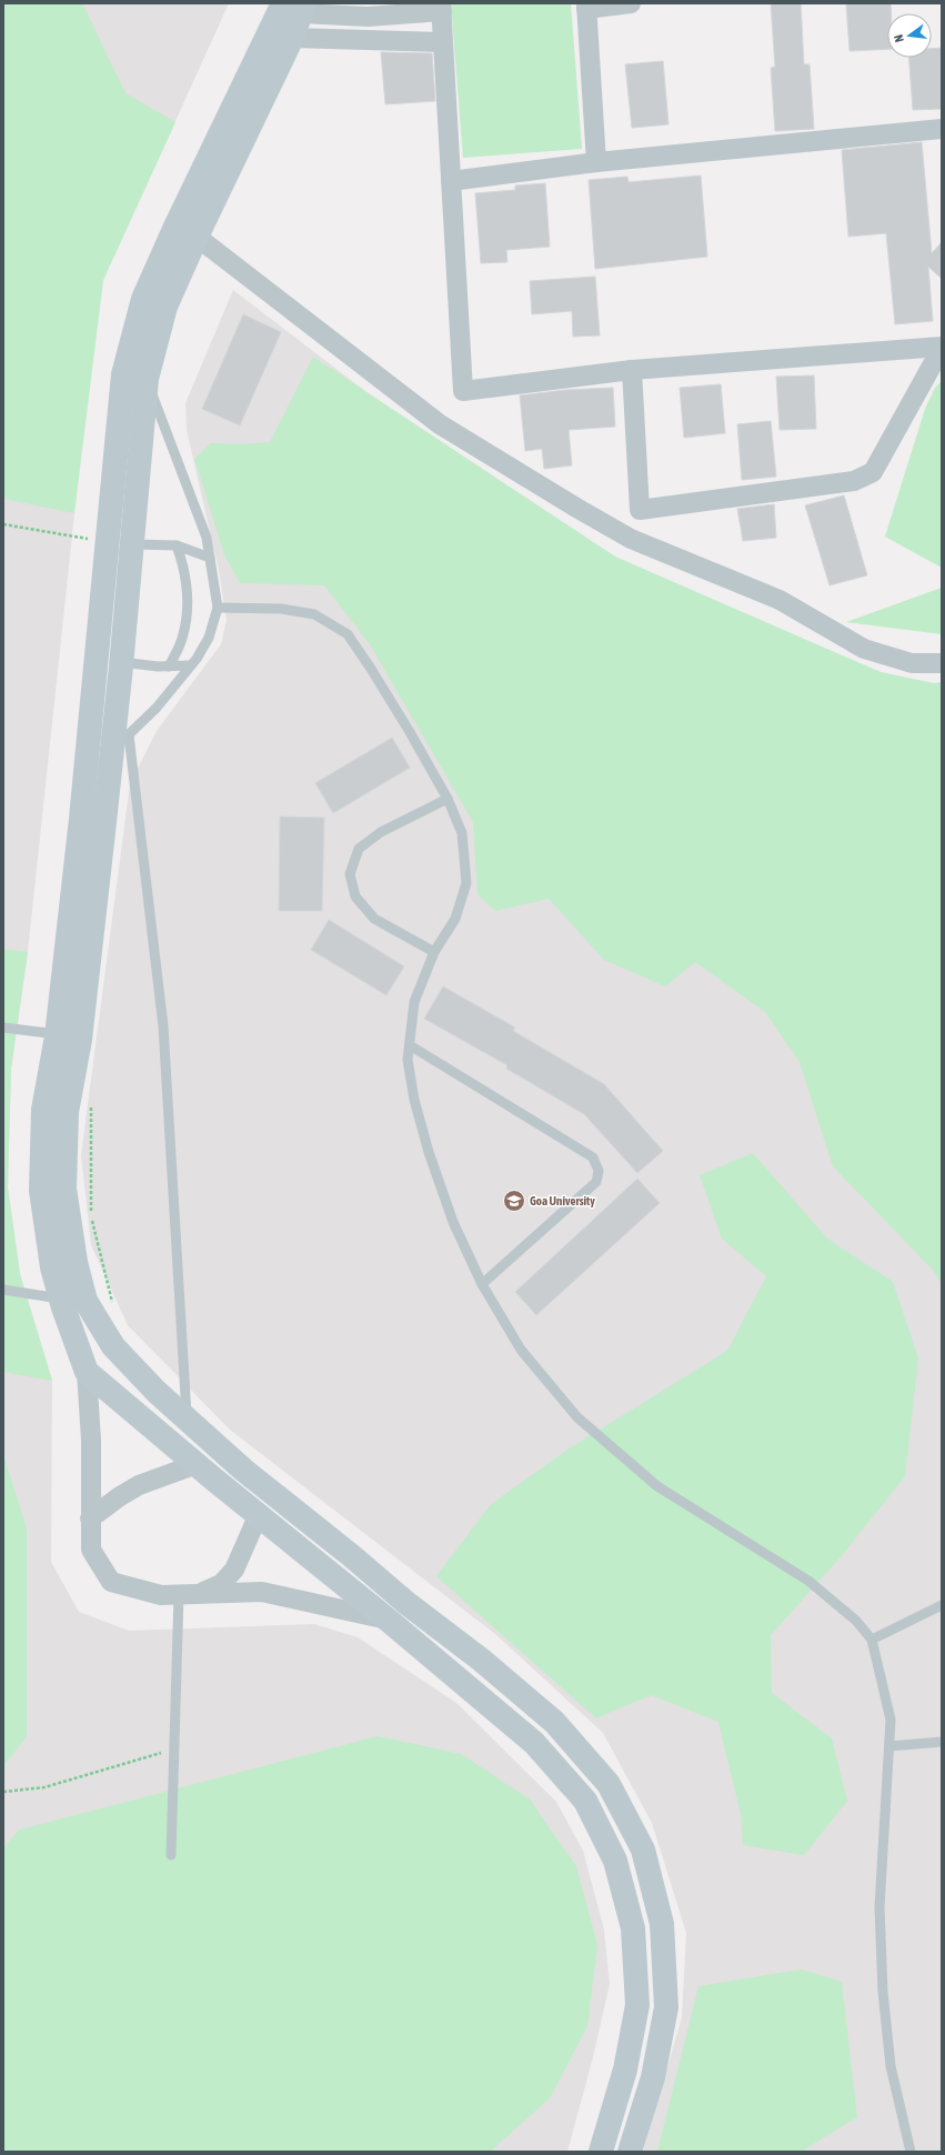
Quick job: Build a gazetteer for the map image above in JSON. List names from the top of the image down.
{
  "places": {
    "school or university": ["Goa University"]
  },
  "north": "left"
}
